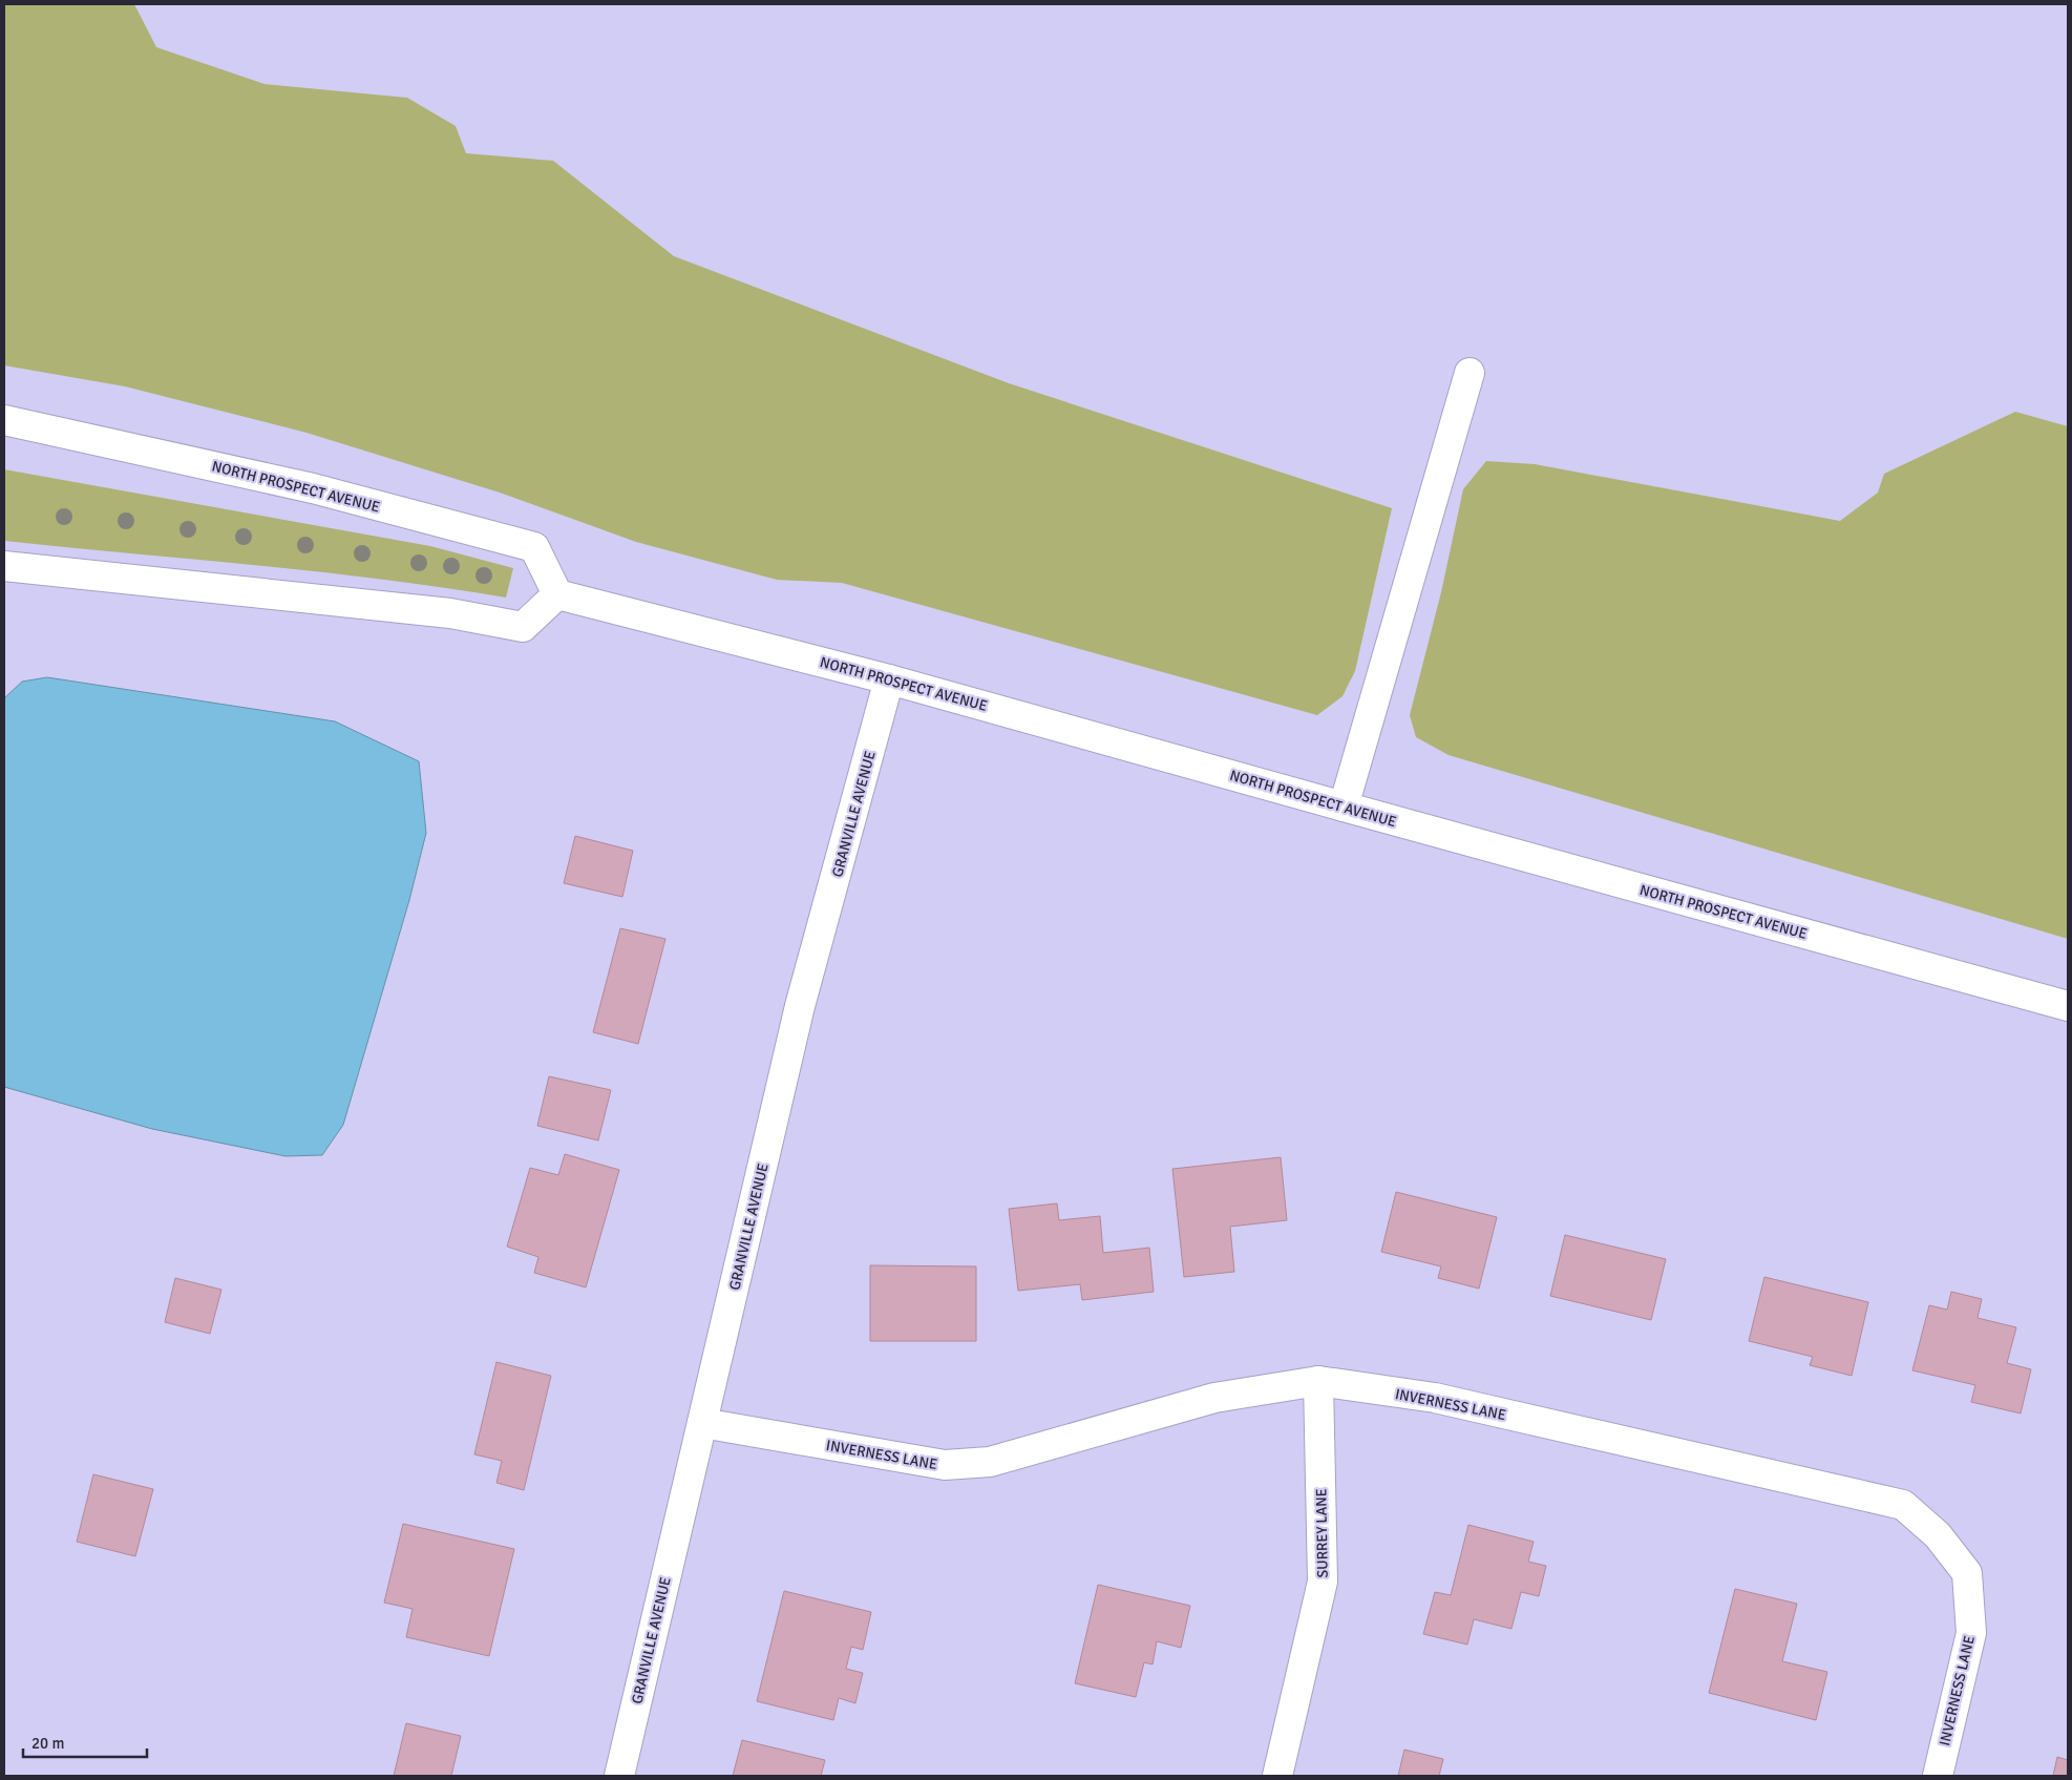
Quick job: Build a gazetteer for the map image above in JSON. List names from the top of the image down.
{
  "streets": {
    "street": [
      "NORTH PROSPECT AVENUE",
      "GRANVILLE AVENUE",
      "INVERNESS LANE",
      "SURREY LANE"
    ]
  },
  "crossings": [
    ["NORTH PROSPECT AVENUE", "GRANVILLE AVENUE"],
    ["GRANVILLE AVENUE", "INVERNESS LANE"],
    ["INVERNESS LANE", "SURREY LANE"]
  ],
  "scale_bar": "20 m"
}
